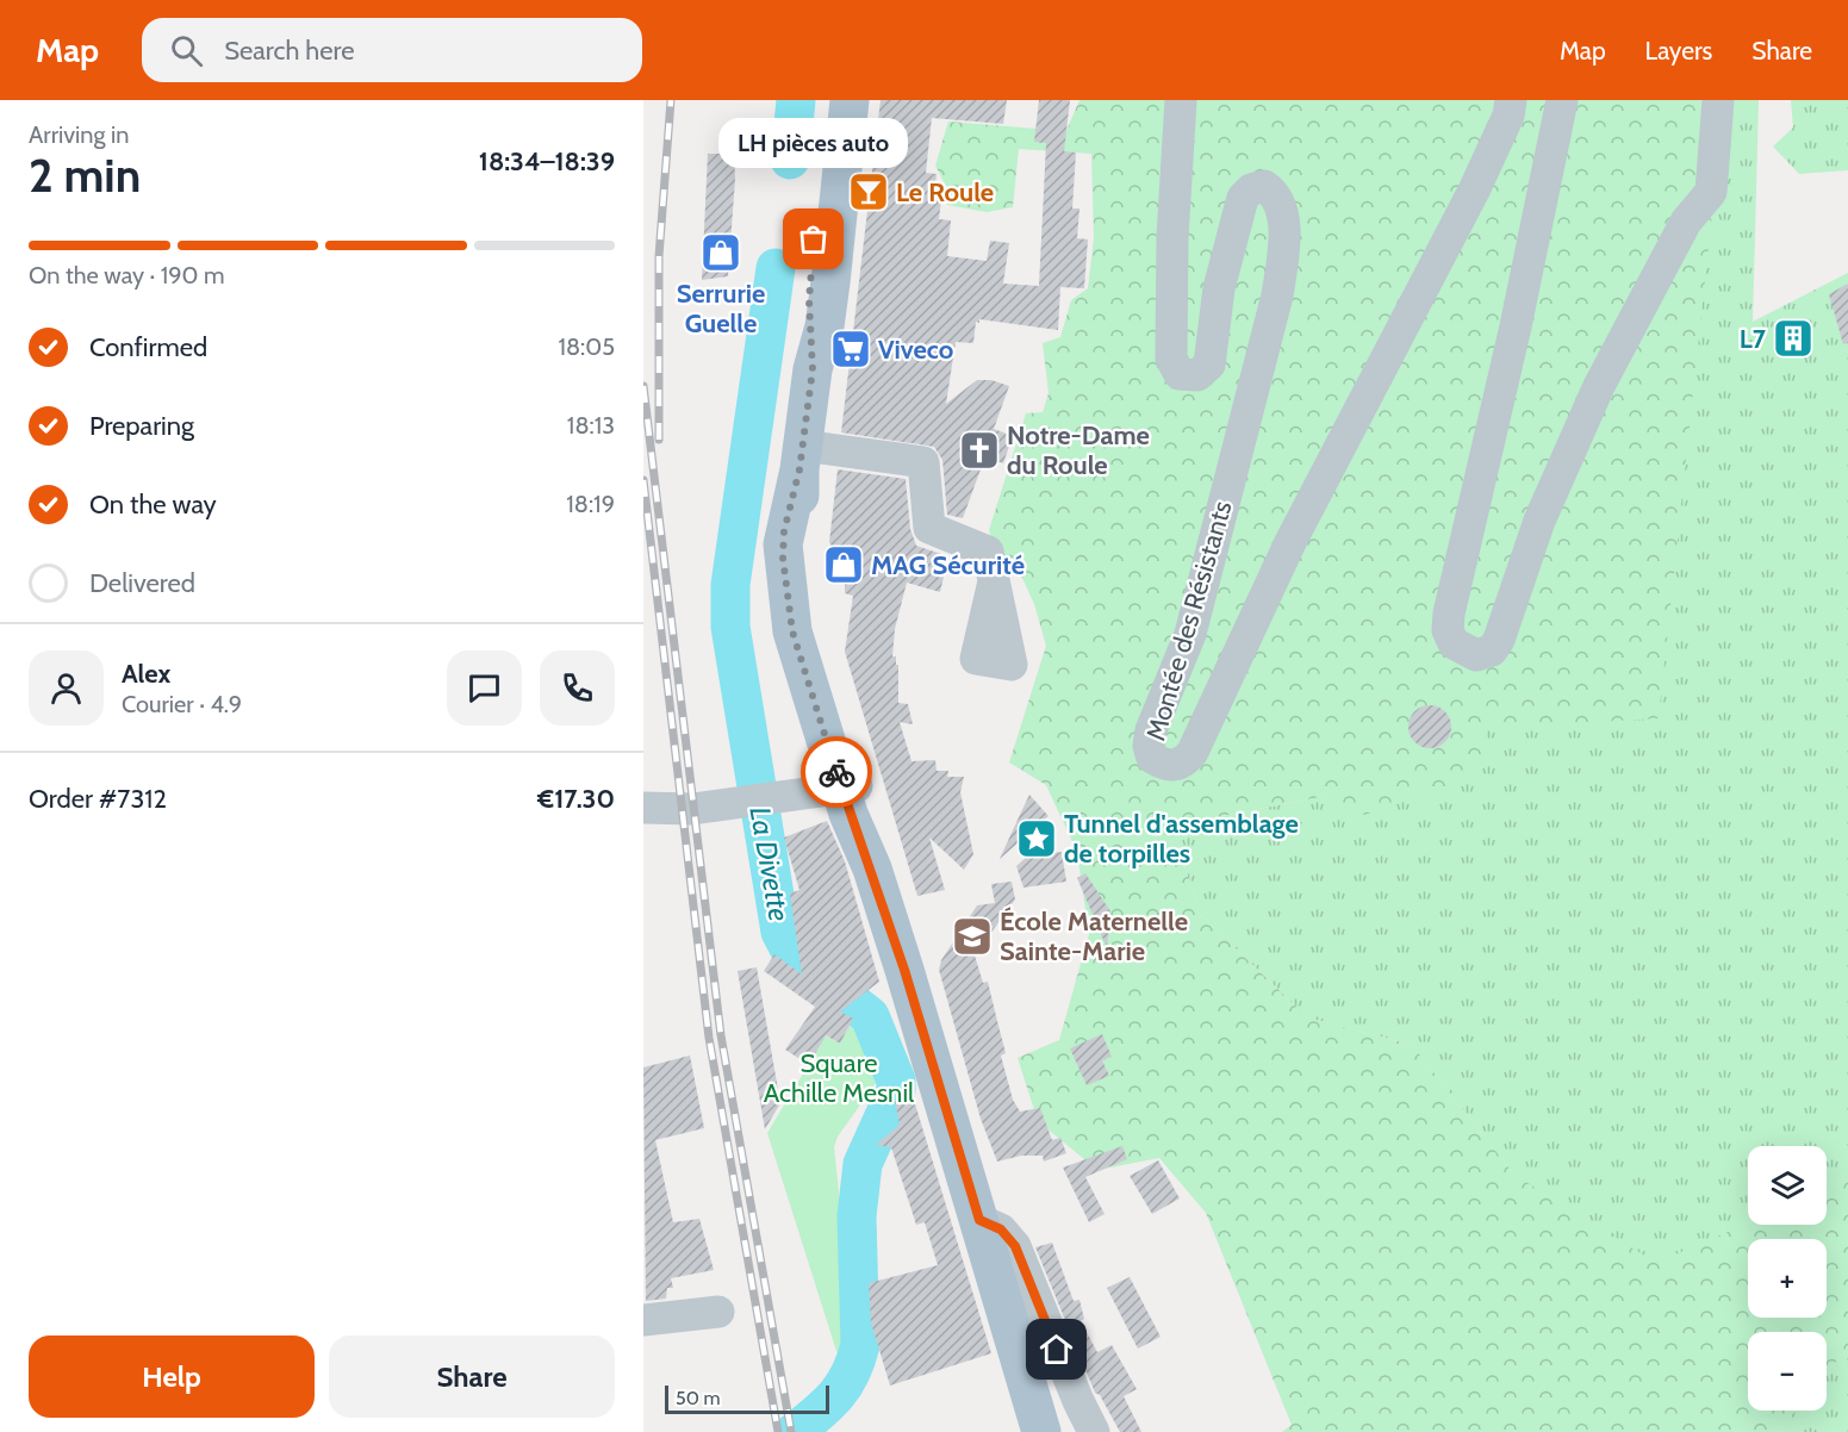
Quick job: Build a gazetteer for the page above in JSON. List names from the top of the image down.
{
  "streets": {
    "street": ["Montée des Résistants"]
  },
  "water": ["La Divette"],
  "parks": ["Square Achille Mesnil"],
  "places": {
    "bar": ["Le Roule"],
    "other": ["LH pièces auto"],
    "shop": ["Serrurie Guelle", "MAG Sécurité"],
    "building": ["L7"],
    "supermarket": ["Viveco"],
    "church": ["Notre-Dame du Roule"],
    "place": ["Tunnel d'assemblage de torpilles"],
    "school or university": ["École Maternelle Sainte-Marie"]
  },
  "scale_bar": "50 m",
  "page": {
    "header": "Map",
    "search": "Search here",
    "nav": ["Map", "Layers", "Share"],
    "heading": ["2 min", "Arriving in", "18:34–18:39"],
    "panel": [
      "Alex",
      "Courier · 4.9",
      "Order #7312",
      "€17.30"
    ],
    "bubble": "LH pièces auto",
    "bar": "On the way · 190 m",
    "list": [
      ["Confirmed", "18:05"],
      ["Preparing", "18:13"],
      ["On the way", "18:19"],
      "Delivered"
    ],
    "map_buttons": ["+", "−"],
    "buttons": ["Help", "Share"],
    "scale": "50 m"
  }
}
